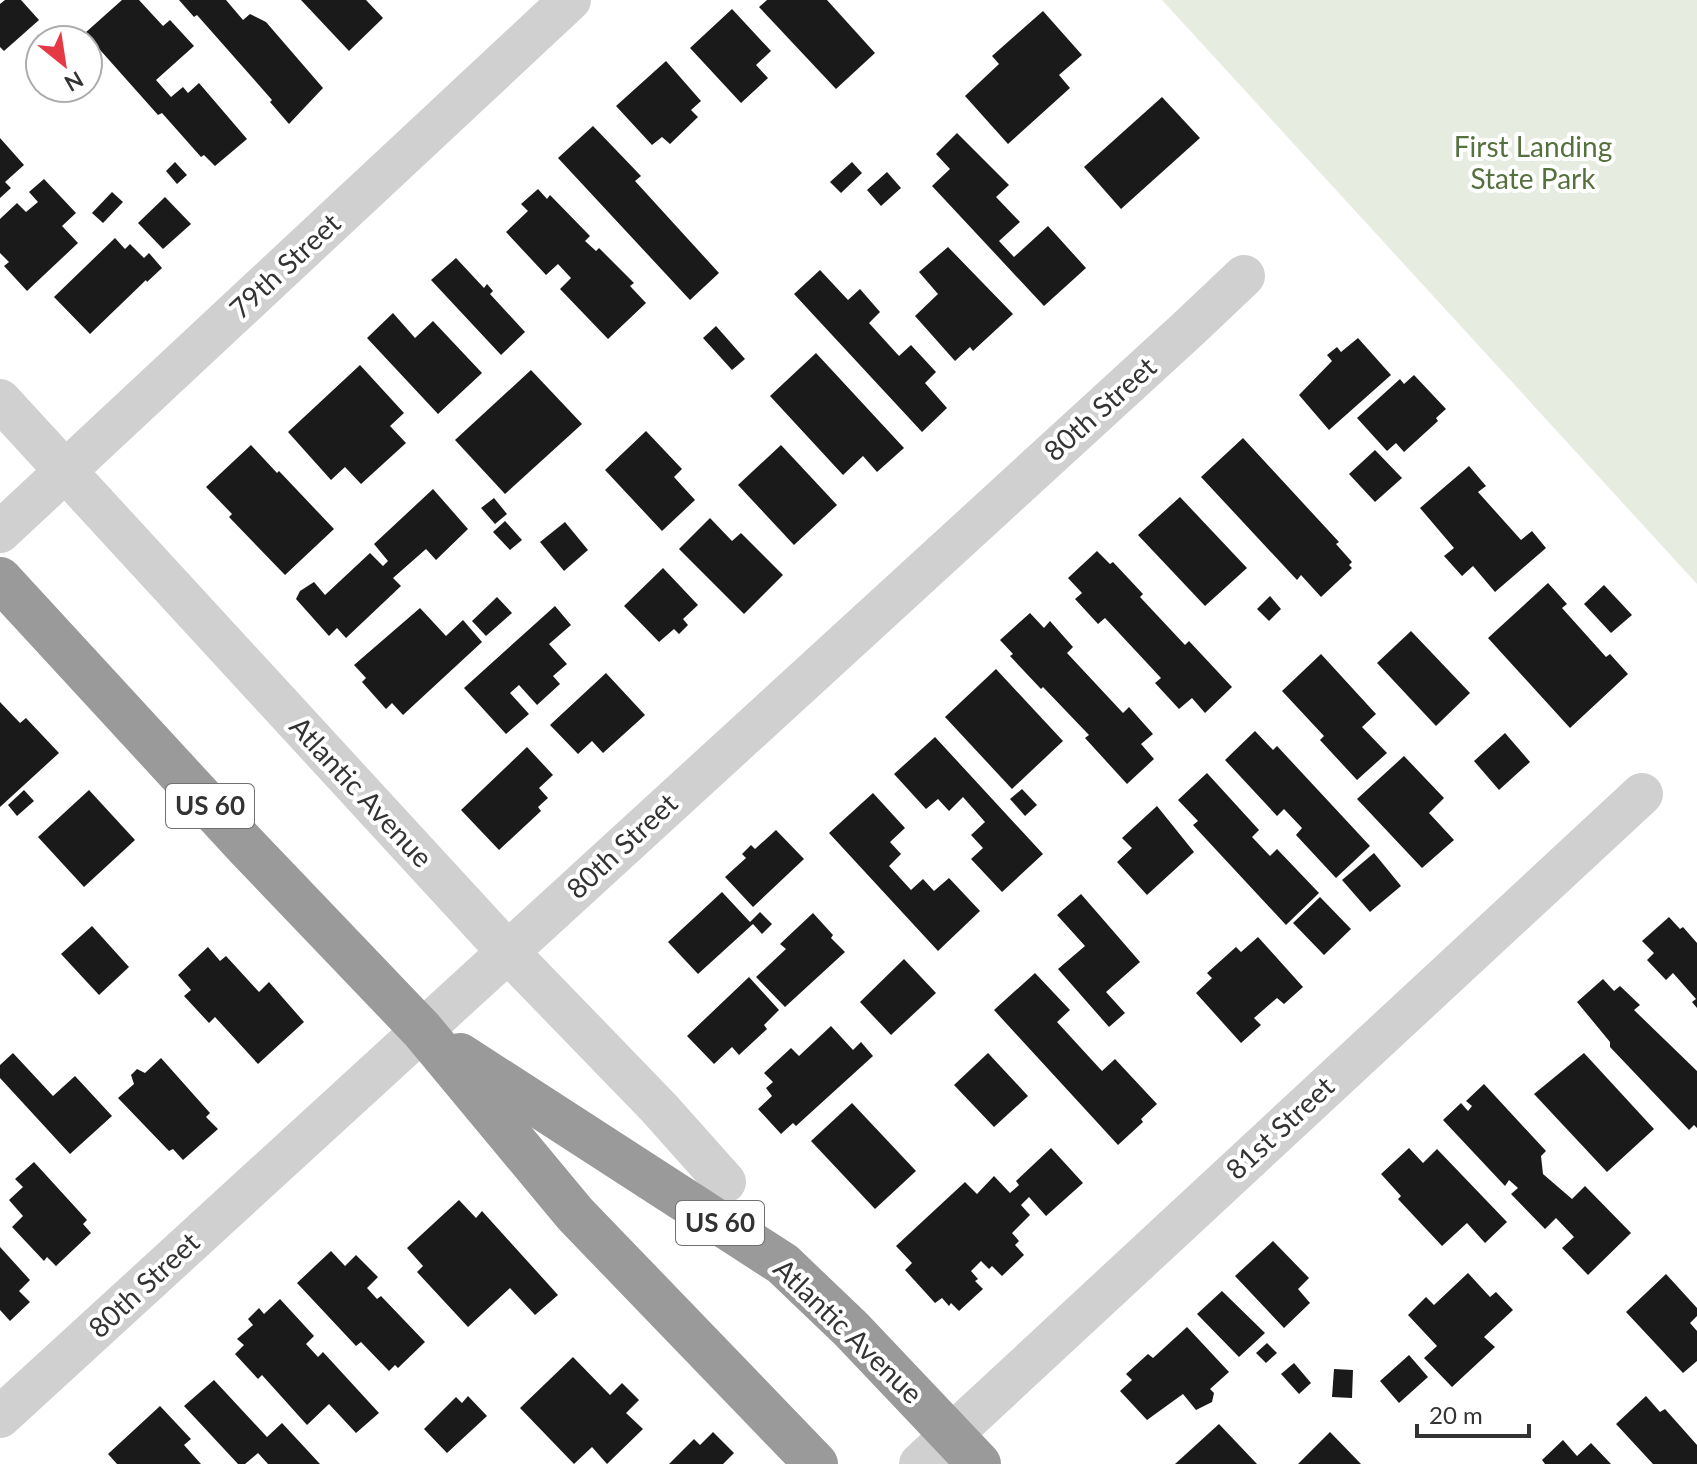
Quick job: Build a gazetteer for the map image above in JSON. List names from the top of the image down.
{
  "streets": {
    "highway": ["Atlantic Avenue", "US 60"],
    "street": ["79th Street", "80th Street", "81st Street"]
  },
  "crossings": [
    ["79th Street", "Atlantic Avenue"],
    ["80th Street", "Atlantic Avenue"],
    ["Atlantic Avenue", "81st Street"]
  ],
  "parks": ["First Landing State Park"],
  "scale_bar": "20 m",
  "north": "bottom right"
}
